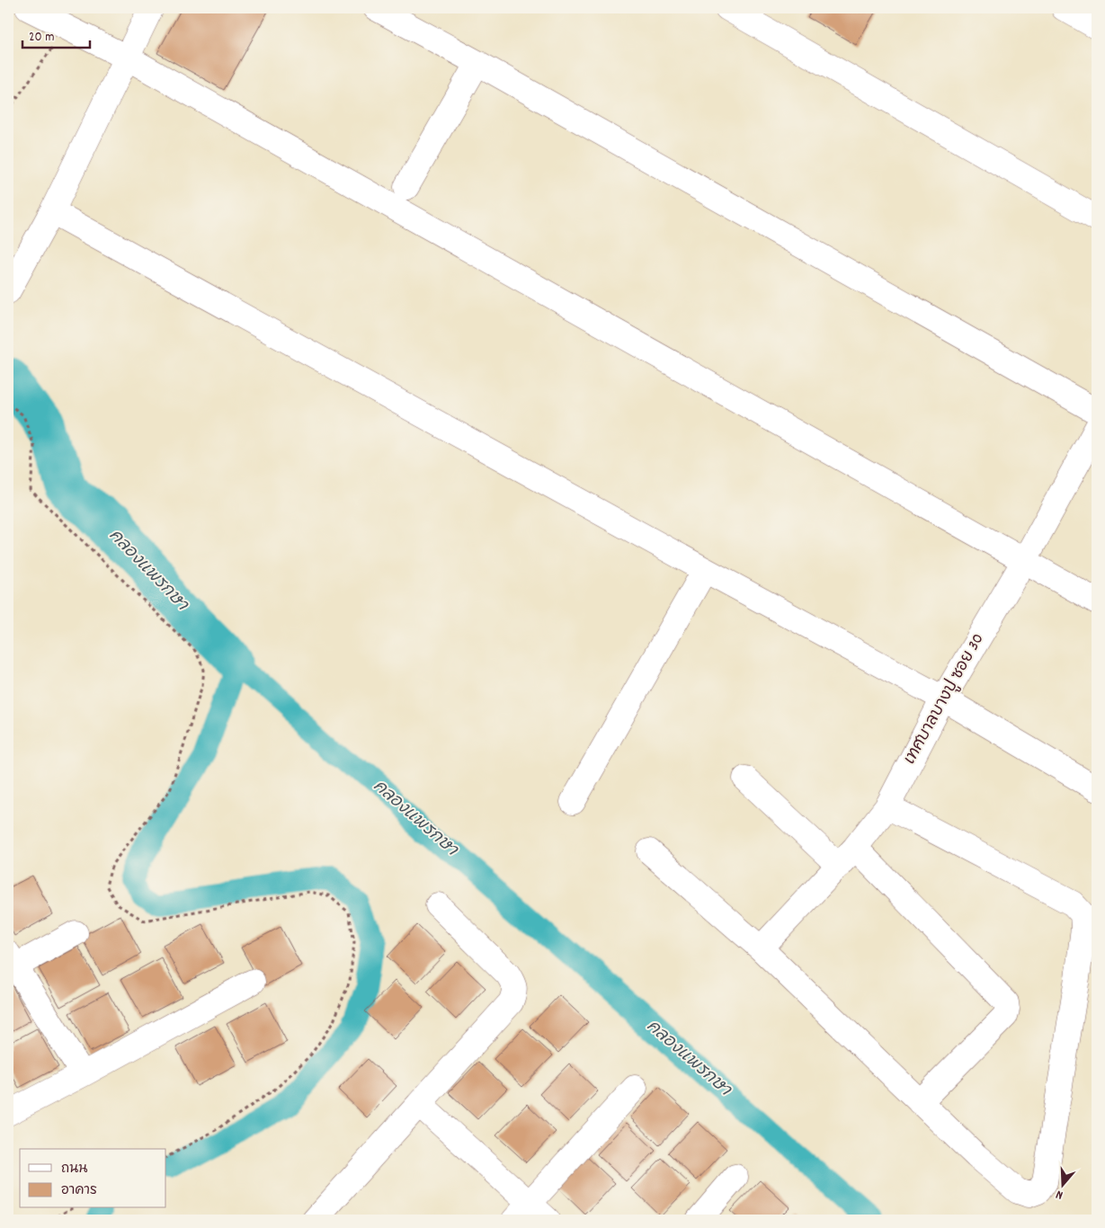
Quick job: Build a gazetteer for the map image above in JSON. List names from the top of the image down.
{
  "streets": {
    "street": ["เทศบาลบางปู ซอย 30"]
  },
  "water": ["คลองแพรกษา"],
  "legend": ["ถนน", "อาคาร"],
  "scale_bar": "20 m",
  "north": "bottom"
}
